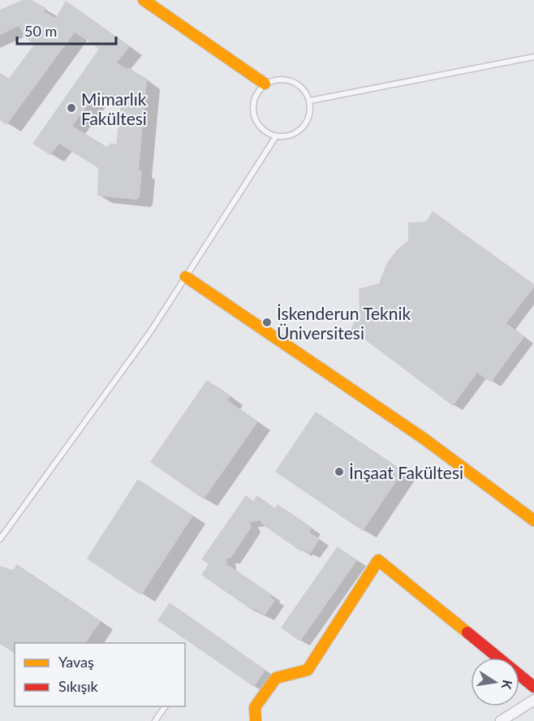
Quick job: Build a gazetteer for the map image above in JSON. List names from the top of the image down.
{
  "places": ["Mimarlık Fakültesi", "İskenderun Teknik Üniversitesi", "İnşaat Fakültesi"],
  "legend": ["Yavaş", "Sıkışık"],
  "scale_bar": "50 m",
  "north": "right"
}
